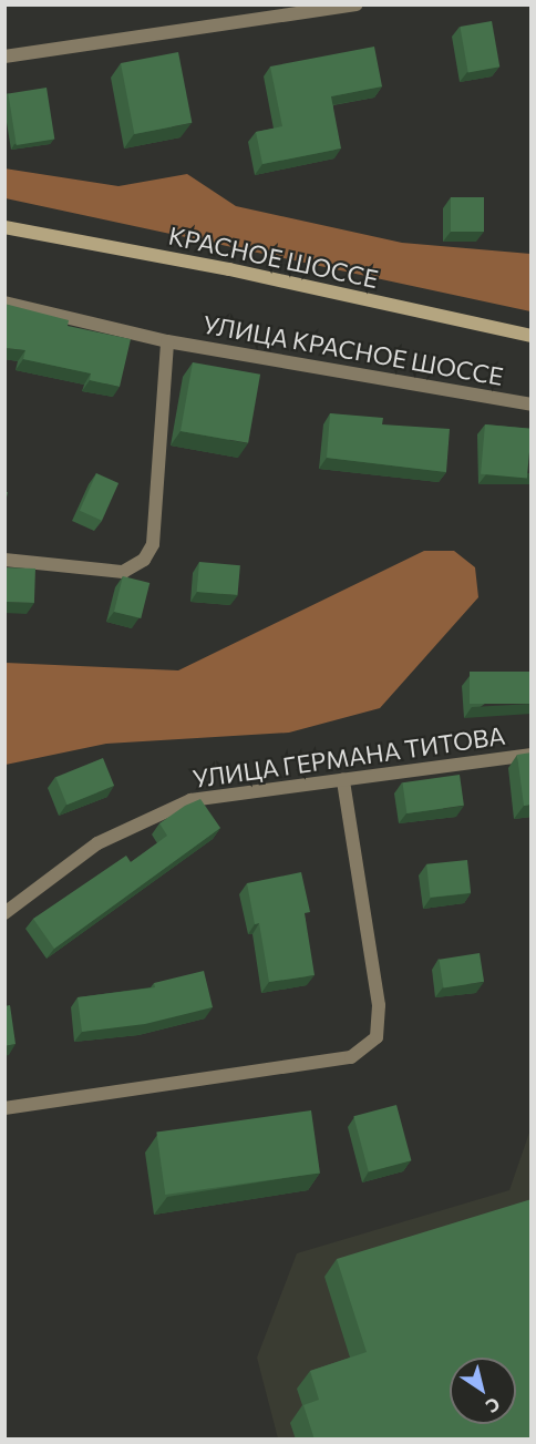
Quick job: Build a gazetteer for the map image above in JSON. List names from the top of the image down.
{
  "streets": {
    "main road": ["КРАСНОЕ ШОССЕ"],
    "street": ["УЛИЦА КРАСНОЕ ШОССЕ", "УЛИЦА ГЕРМАНА ТИТОВА"]
  },
  "north": "bottom right"
}
